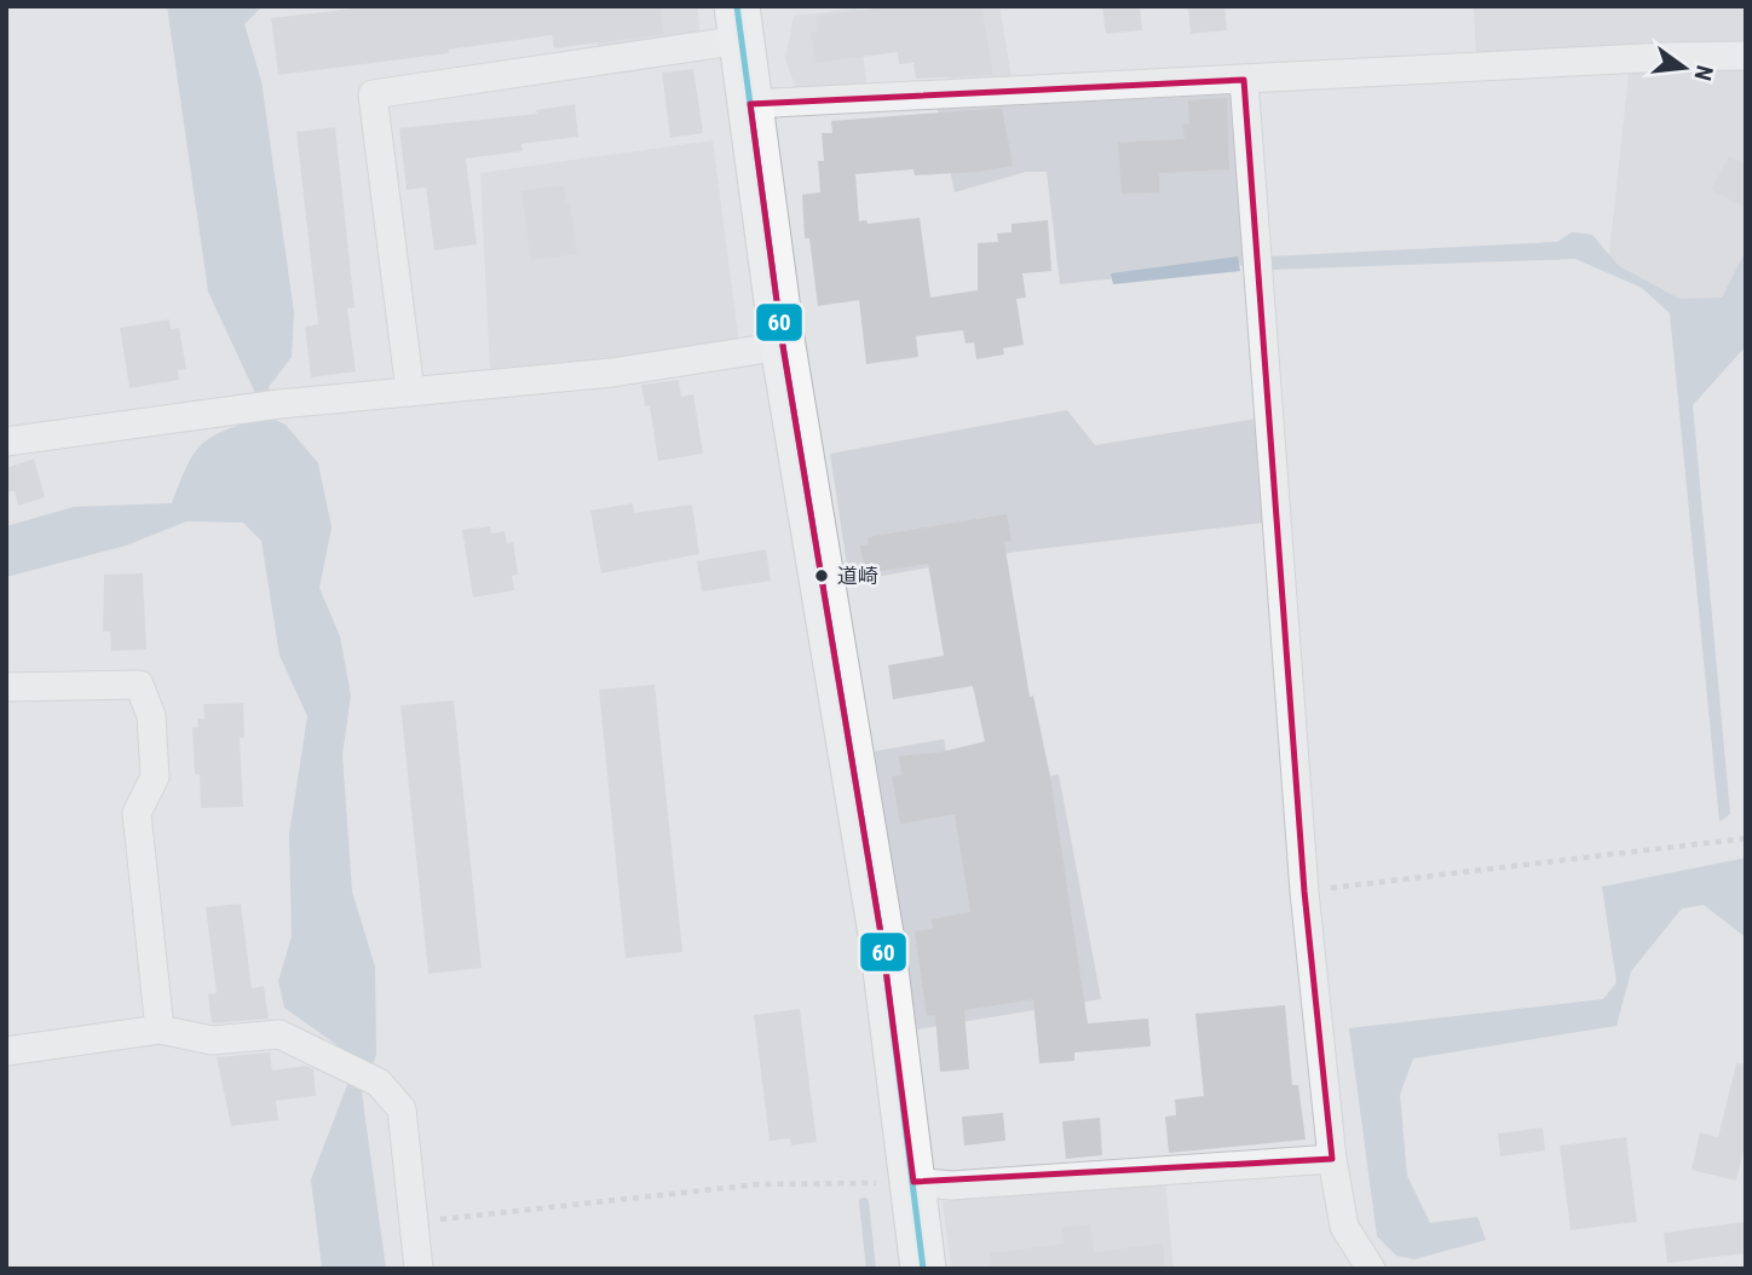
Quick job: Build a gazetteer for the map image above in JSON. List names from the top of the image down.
{
  "places": ["道崎"],
  "lines": ["transit line 60"],
  "north": "right"
}
